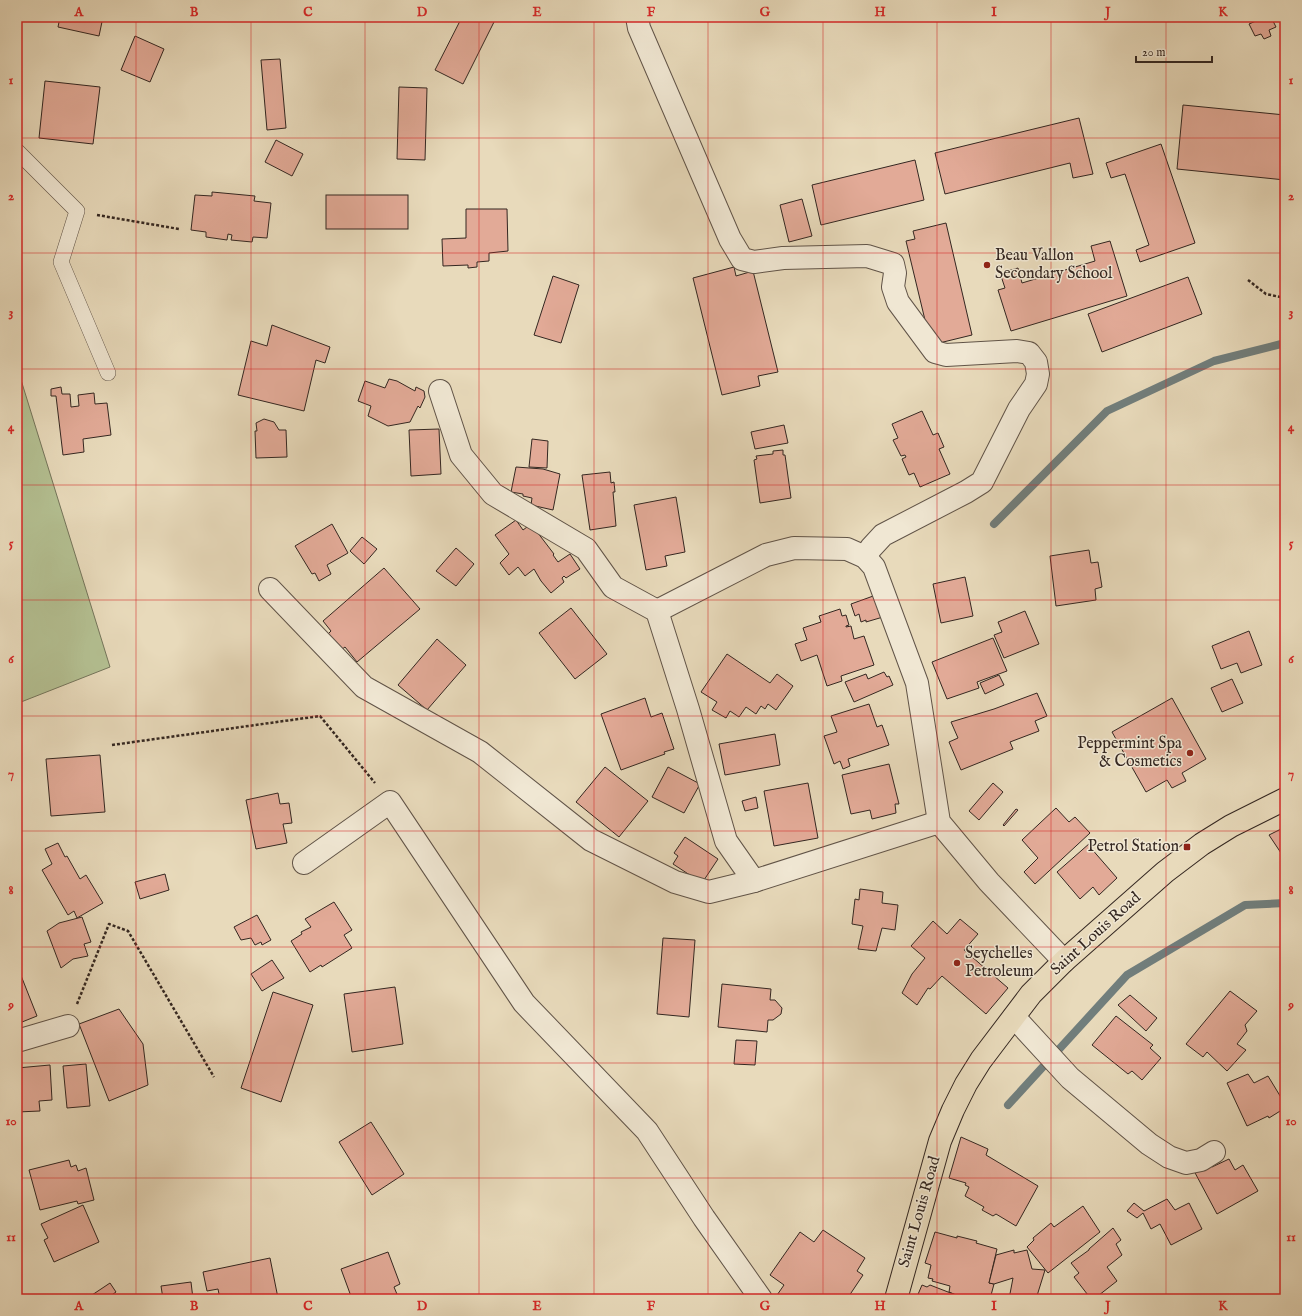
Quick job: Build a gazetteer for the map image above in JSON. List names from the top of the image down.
{
  "streets": {
    "main road": ["Saint Louis Road"]
  },
  "places": {
    "other": ["Beau Vallon Secondary School", "Peppermint Spa & Cosmetics", "Seychelles Petroleum"],
    "transit": ["Petrol Station"]
  },
  "scale_bar": "20 m",
  "grid": {
    "columns": [
      "A",
      "B",
      "C",
      "D",
      "E",
      "F",
      "G",
      "H",
      "I",
      "J",
      "K"
    ],
    "rows": [
      "1",
      "2",
      "3",
      "4",
      "5",
      "6",
      "7",
      "8",
      "9",
      "10",
      "11"
    ]
  }
}
